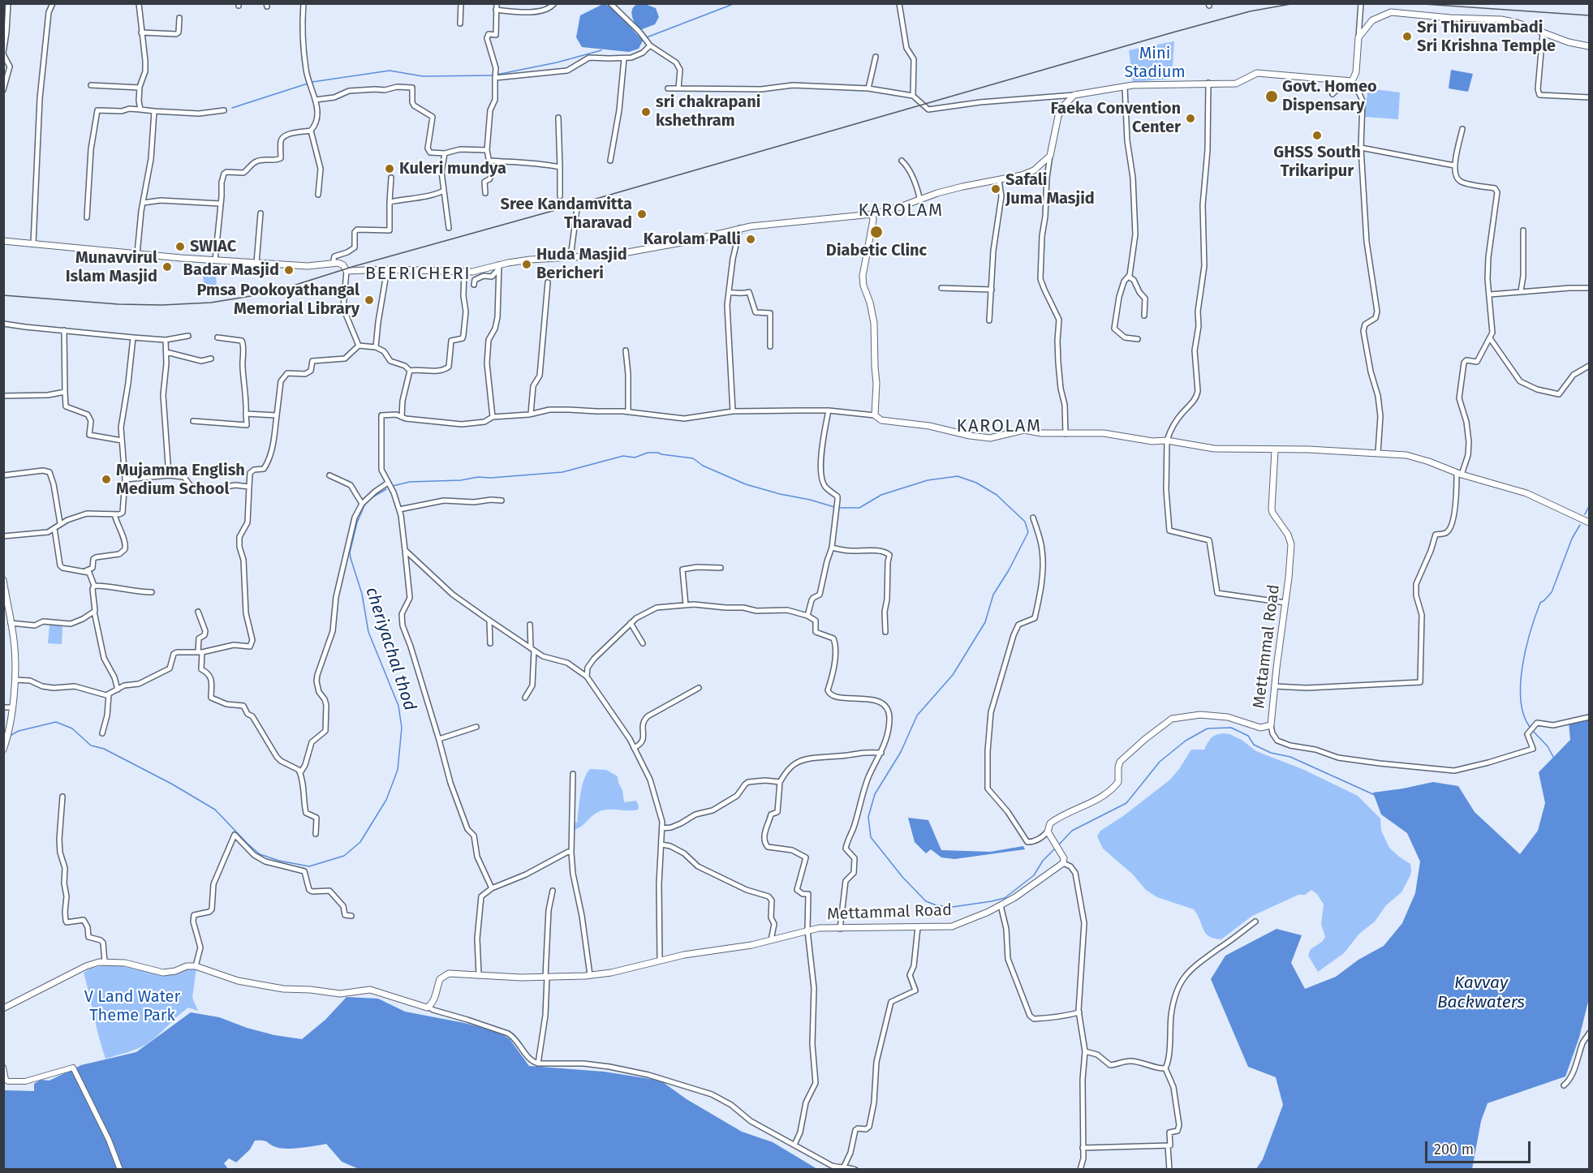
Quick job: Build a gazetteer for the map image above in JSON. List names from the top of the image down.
{
  "streets": {
    "main road": ["Mettammal Road"]
  },
  "districts": ["KAROLAM", "BEERICHERI", "KAROLAM"],
  "water": ["cheriyachal thod", "Kavvay Backwaters"],
  "parks": ["Mini Stadium", "V Land Water Theme Park"],
  "places": [
    "Sri Thiruvambadi Sri Krishna Temple",
    "Govt. Homeo Dispensary",
    "sri chakrapani kshethram",
    "Faeka Convention Center",
    "GHSS South Trikaripur",
    "Kuleri mundya",
    "Safali Juma Masjid",
    "Sree Kandamvitta Tharavad",
    "Diabetic Clinc",
    "Karolam Palli",
    "SWIAC",
    "Huda Masjid Bericheri",
    "Munavvirul Islam Masjid",
    "Badar Masjid",
    "Pmsa Pookoyathangal Memorial Library",
    "Mujamma English Medium School"
  ],
  "scale_bar": "200 m"
}
